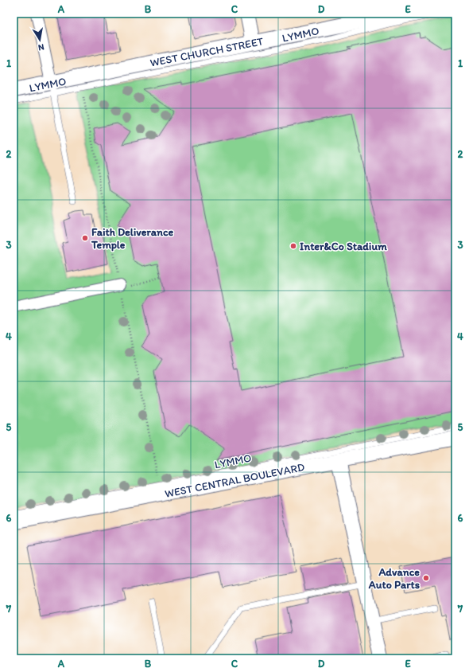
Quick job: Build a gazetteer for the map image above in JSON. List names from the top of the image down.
{
  "streets": {
    "street": ["WEST CHURCH STREET", "WEST CENTRAL BOULEVARD"],
    "lane": ["LYMMO"]
  },
  "crossings": [
    ["LYMMO", "WEST CHURCH STREET"]
  ],
  "places": ["Faith Deliverance Temple", "Inter&Co Stadium", "Advance Auto Parts"],
  "north": "bottom",
  "grid": {
    "columns": [
      "A",
      "B",
      "C",
      "D",
      "E"
    ],
    "rows": [
      "1",
      "2",
      "3",
      "4",
      "5",
      "6",
      "7"
    ]
  }
}
